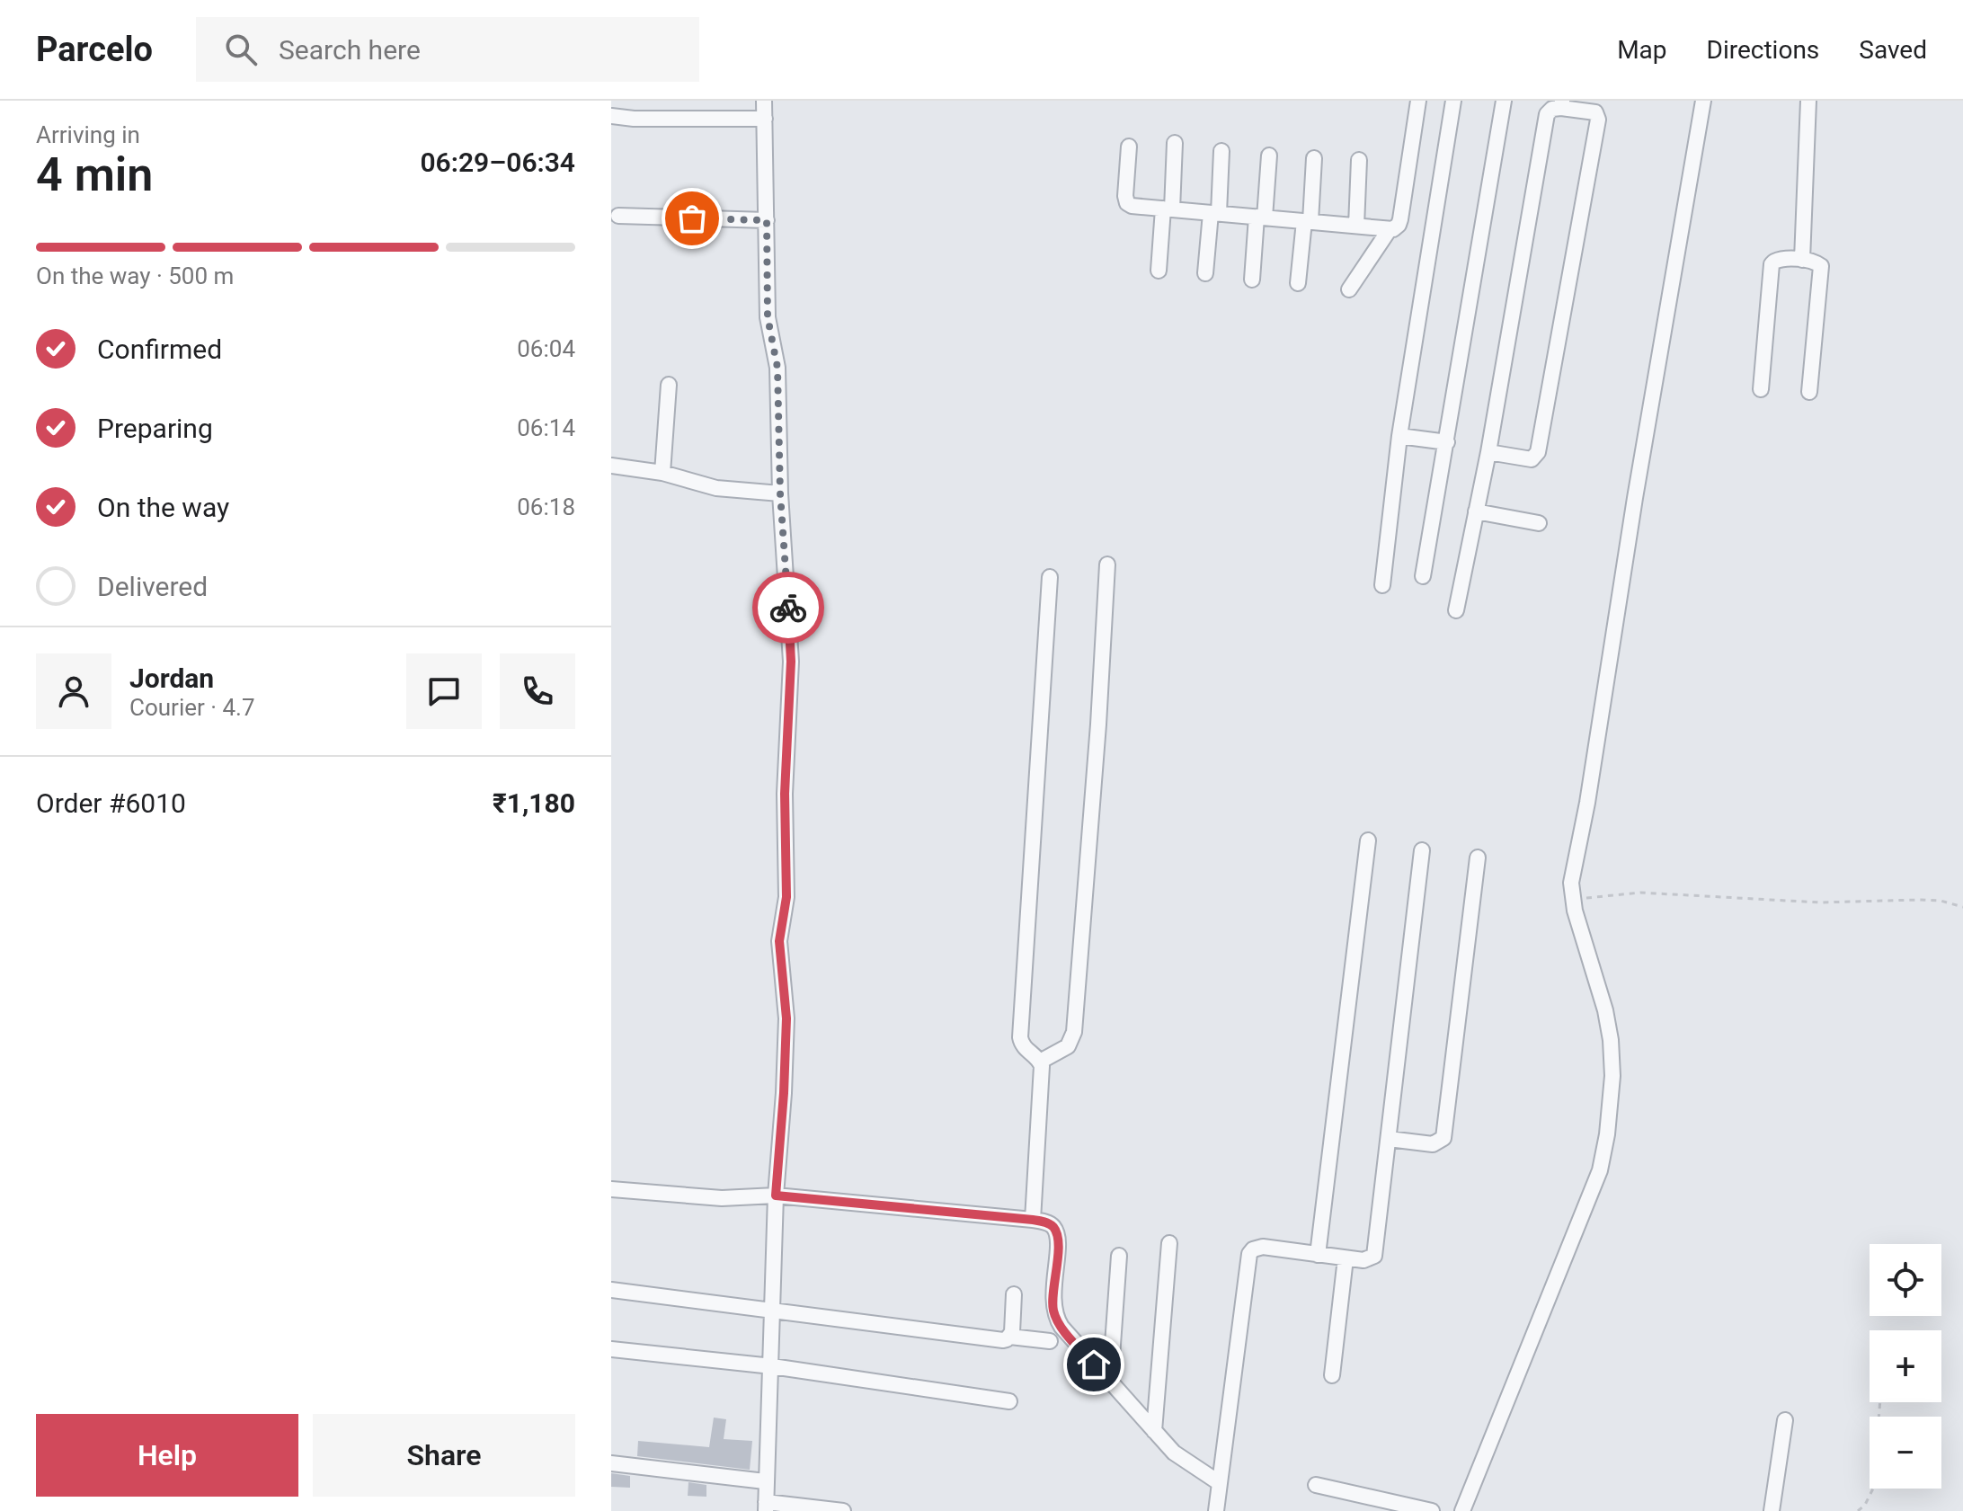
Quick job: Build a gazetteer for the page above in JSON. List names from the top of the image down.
{
  "page": {
    "header": "Parcelo",
    "search": "Search here",
    "nav": ["Map", "Directions", "Saved"],
    "heading": ["4 min", "Arriving in", "06:29–06:34"],
    "panel": [
      "Jordan",
      "Courier · 4.7",
      "Order #6010",
      "₹1,180"
    ],
    "bar": "On the way · 500 m",
    "list": [
      ["Confirmed", "06:04"],
      ["Preparing", "06:14"],
      ["On the way", "06:18"],
      "Delivered"
    ],
    "map_buttons": ["+", "−"],
    "buttons": ["Help", "Share"]
  }
}
